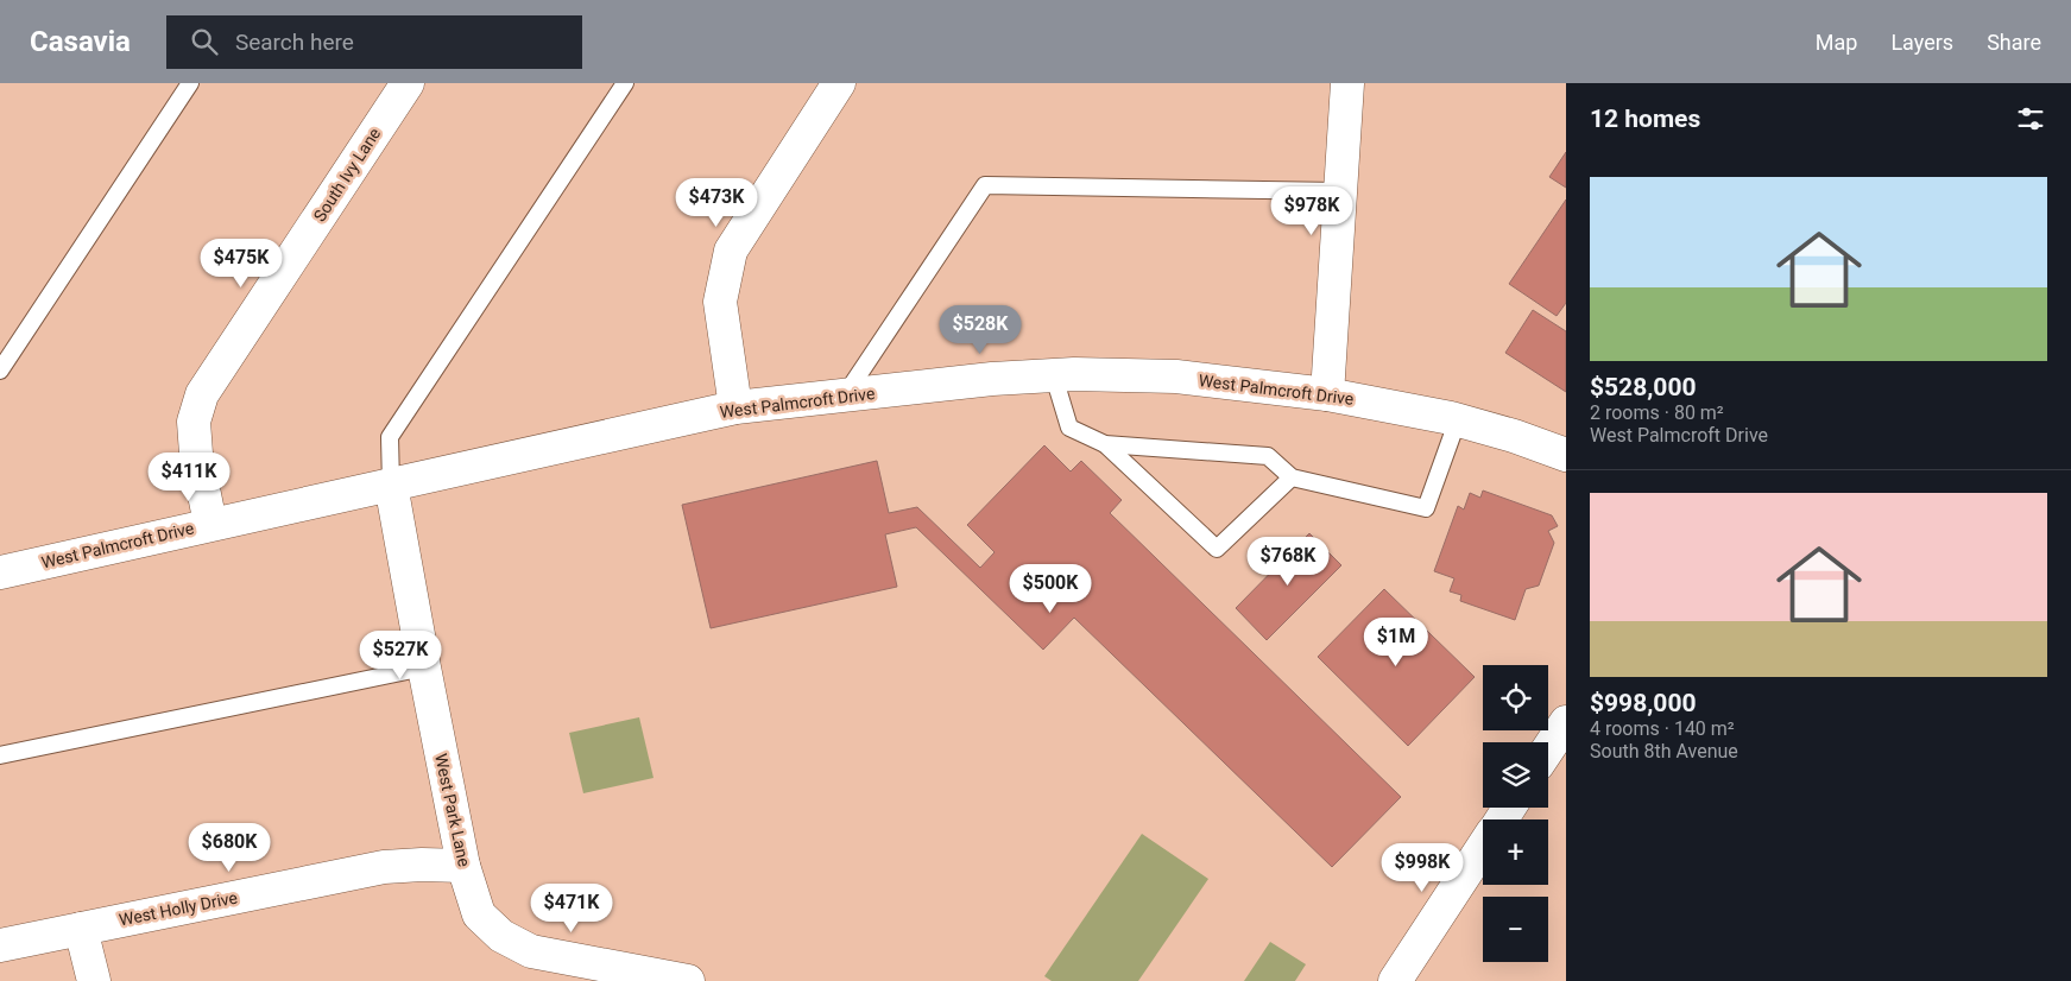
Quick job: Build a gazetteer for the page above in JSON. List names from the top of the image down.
{
  "streets": {
    "street": [
      "South Ivy Lane",
      "West Palmcroft Drive",
      "West Park Lane",
      "West Holly Drive"
    ]
  },
  "crossings": [
    ["South Ivy Lane", "West Palmcroft Drive"],
    ["West Palmcroft Drive", "West Park Lane"],
    ["West Park Lane", "West Holly Drive"]
  ],
  "page": {
    "header": "Casavia",
    "search": "Search here",
    "nav": ["Map", "Layers", "Share"],
    "heading": "12 homes",
    "list": [
      {
        "name": "$528,000",
        "note": "2 rooms · 80 m² · West Palmcroft Drive"
      },
      {
        "name": "$998,000",
        "note": "4 rooms · 140 m² · South 8th Avenue"
      }
    ],
    "price": [
      "$473K",
      "$978K",
      "$475K",
      "$528K",
      "$411K",
      "$768K",
      "$500K",
      "$1M",
      "$527K",
      "$680K",
      "$998K",
      "$471K"
    ],
    "map_buttons": ["+", "−"]
  }
}
